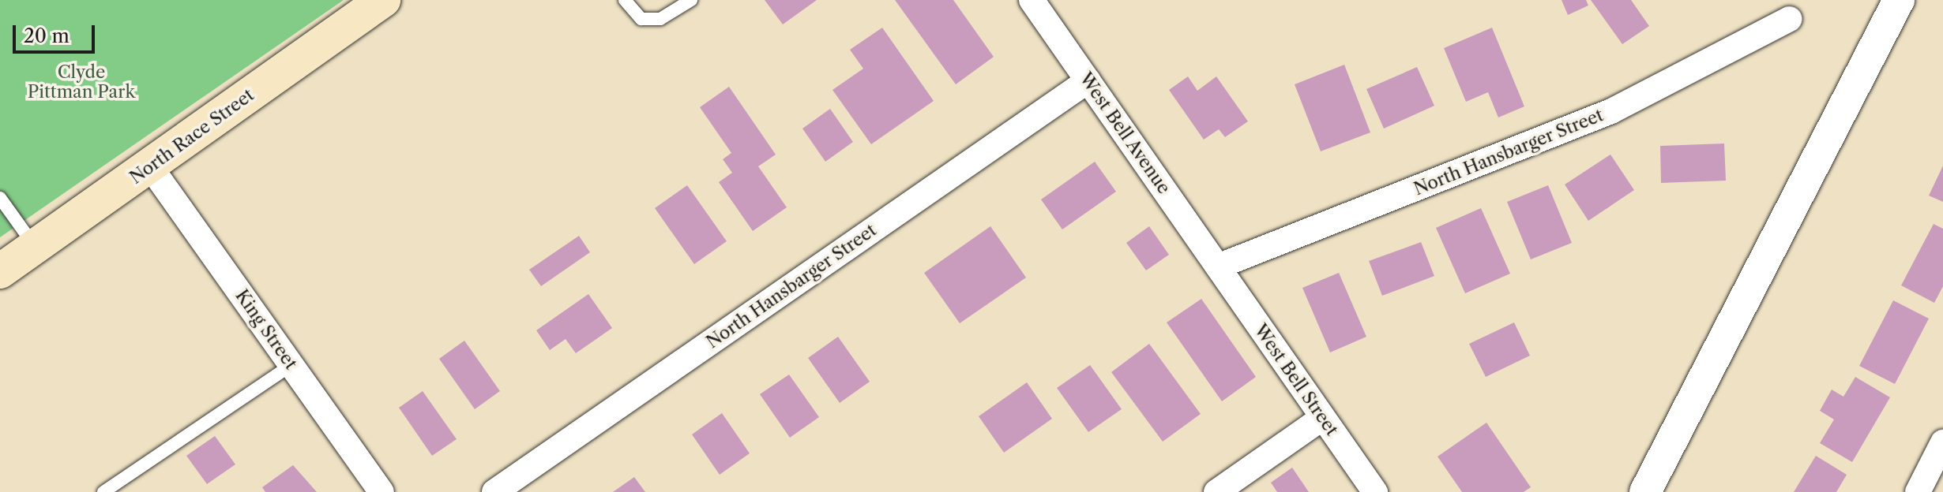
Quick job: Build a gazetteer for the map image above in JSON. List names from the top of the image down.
{
  "streets": {
    "main road": ["North Race Street"],
    "street": [
      "West Bell Avenue",
      "North Hansbarger Street",
      "King Street",
      "West Bell Street"
    ]
  },
  "crossings": [
    ["West Bell Avenue", "North Hansbarger Street"],
    ["West Bell Avenue", "West Bell Street"],
    ["North Race Street", "King Street"],
    ["North Hansbarger Street", "West Bell Street"]
  ],
  "parks": ["Clyde Pittman Park"],
  "scale_bar": "20 m"
}
